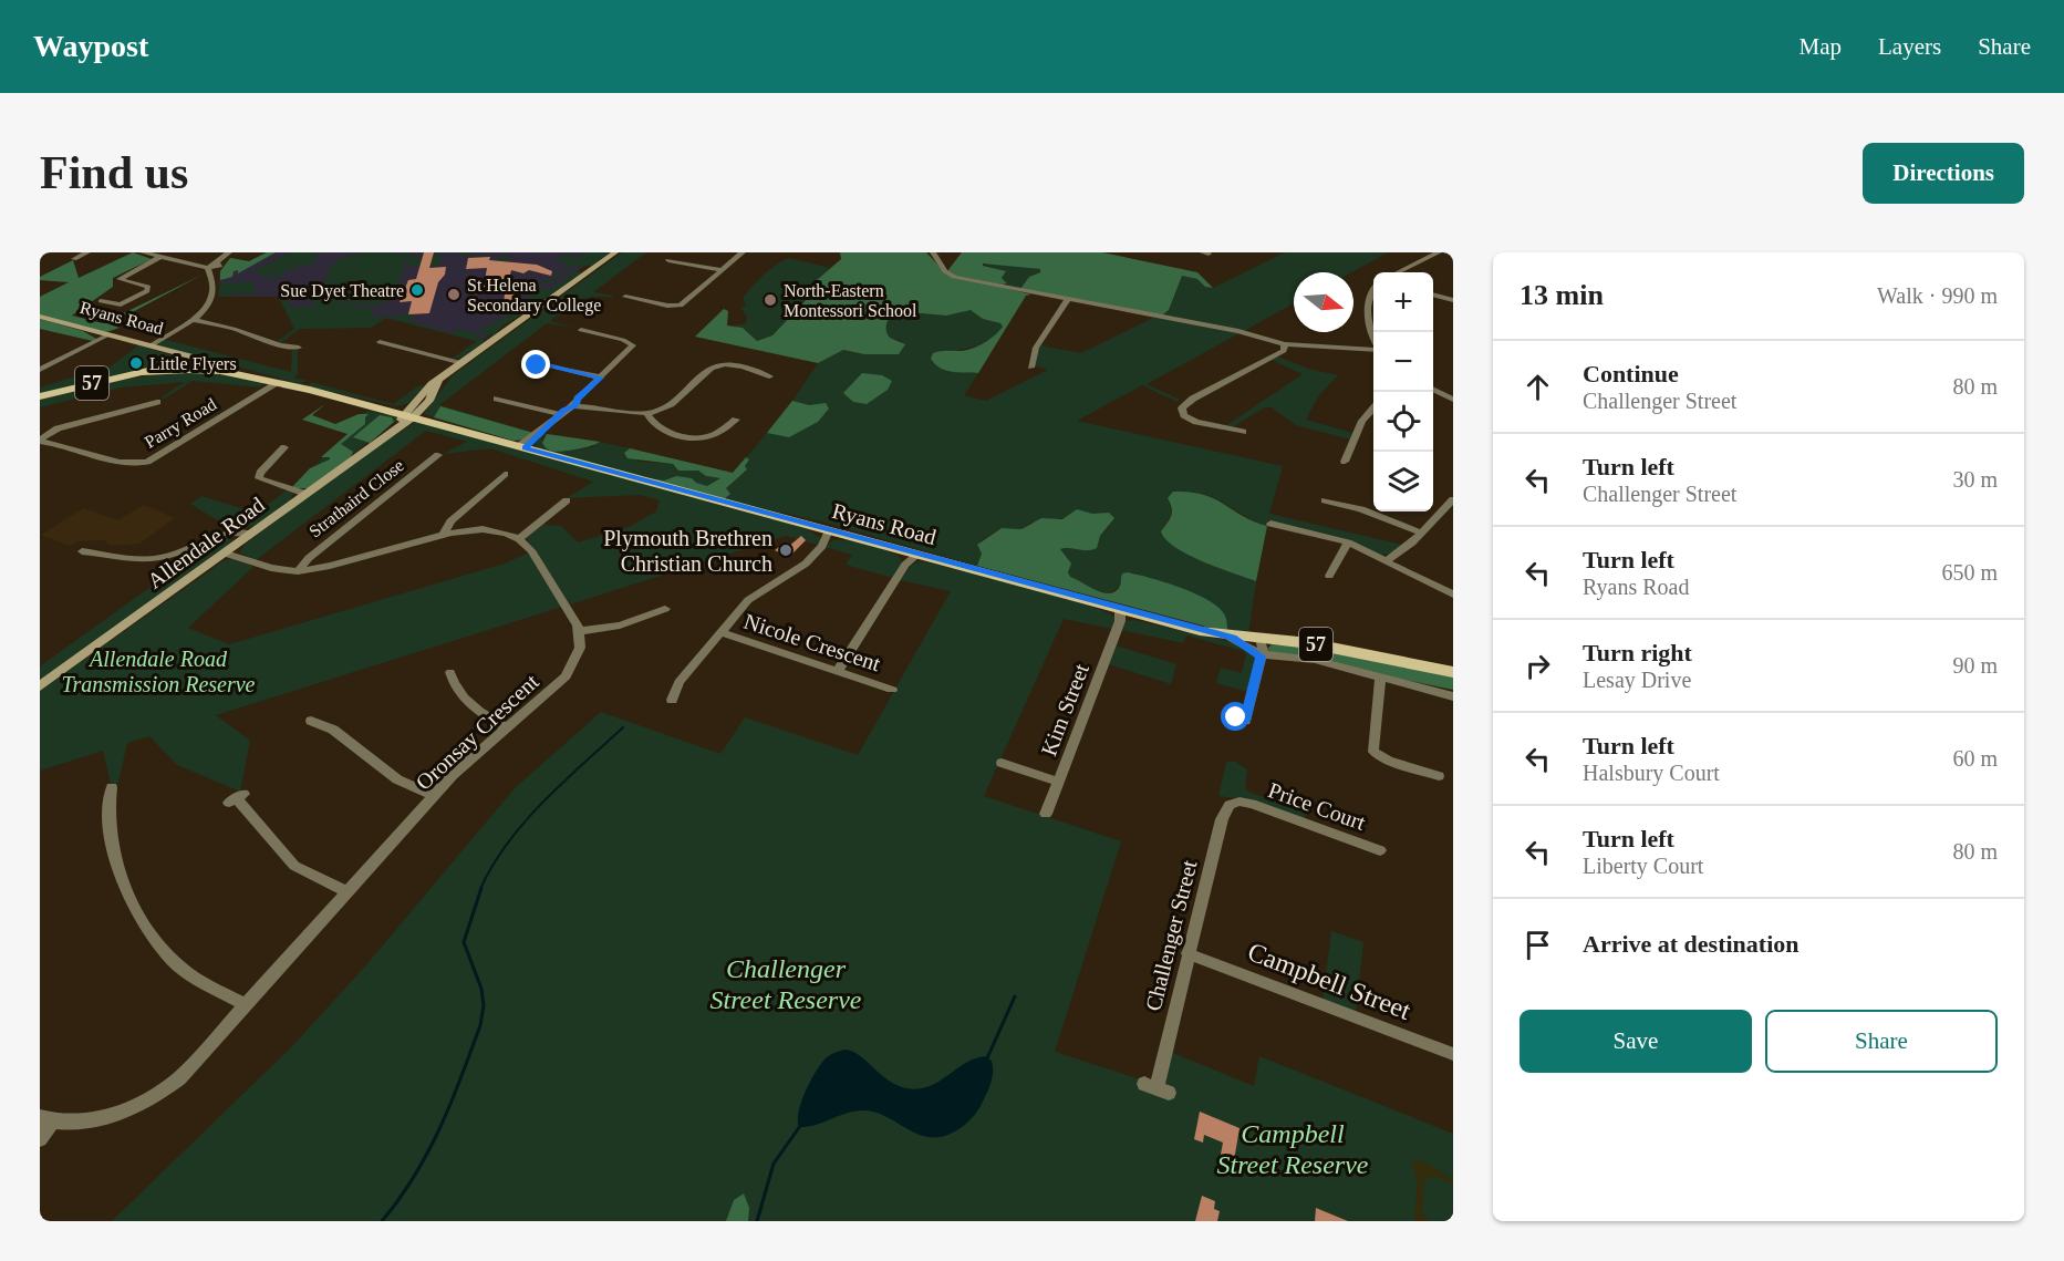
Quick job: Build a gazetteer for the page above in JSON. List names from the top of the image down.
{
  "streets": {
    "main road": ["Ryans Road", "57"],
    "street": [
      "Parry Road",
      "Strathaird Close",
      "Allendale Road",
      "Nicole Crescent",
      "Kim Street",
      "Oronsay Crescent",
      "Price Court",
      "Challenger Street",
      "Campbell Street"
    ]
  },
  "crossings": [
    ["Ryans Road", "57"],
    ["Ryans Road", "Parry Road"],
    ["Ryans Road", "Allendale Road"],
    ["Ryans Road", "Kim Street"],
    ["Price Court", "Challenger Street"],
    ["Challenger Street", "Campbell Street"]
  ],
  "parks": ["Allendale Road Transmission Reserve", "Challenger Street Reserve", "Campbell Street Reserve"],
  "places": [
    "Sue Dyet Theatre",
    "St Helena Secondary College",
    "North-Eastern Montessori School",
    "Little Flyers",
    "Plymouth Brethren Christian Church"
  ],
  "north": "right",
  "page": {
    "header": "Waypost",
    "nav": ["Map", "Layers", "Share"],
    "buttons": [
      "Directions",
      ["Save", "Share"]
    ],
    "title": "Find us",
    "heading": ["13 min", "Walk · 990 m"],
    "map_buttons": ["+", "−"],
    "list": [
      ["Continue", "Challenger Street", "80 m"],
      ["Turn left", "Challenger Street", "30 m"],
      ["Turn left", "Ryans Road", "650 m"],
      ["Turn right", "Lesay Drive", "90 m"],
      ["Turn left", "Halsbury Court", "60 m"],
      ["Turn left", "Liberty Court", "80 m"],
      "Arrive at destination"
    ]
  }
}
